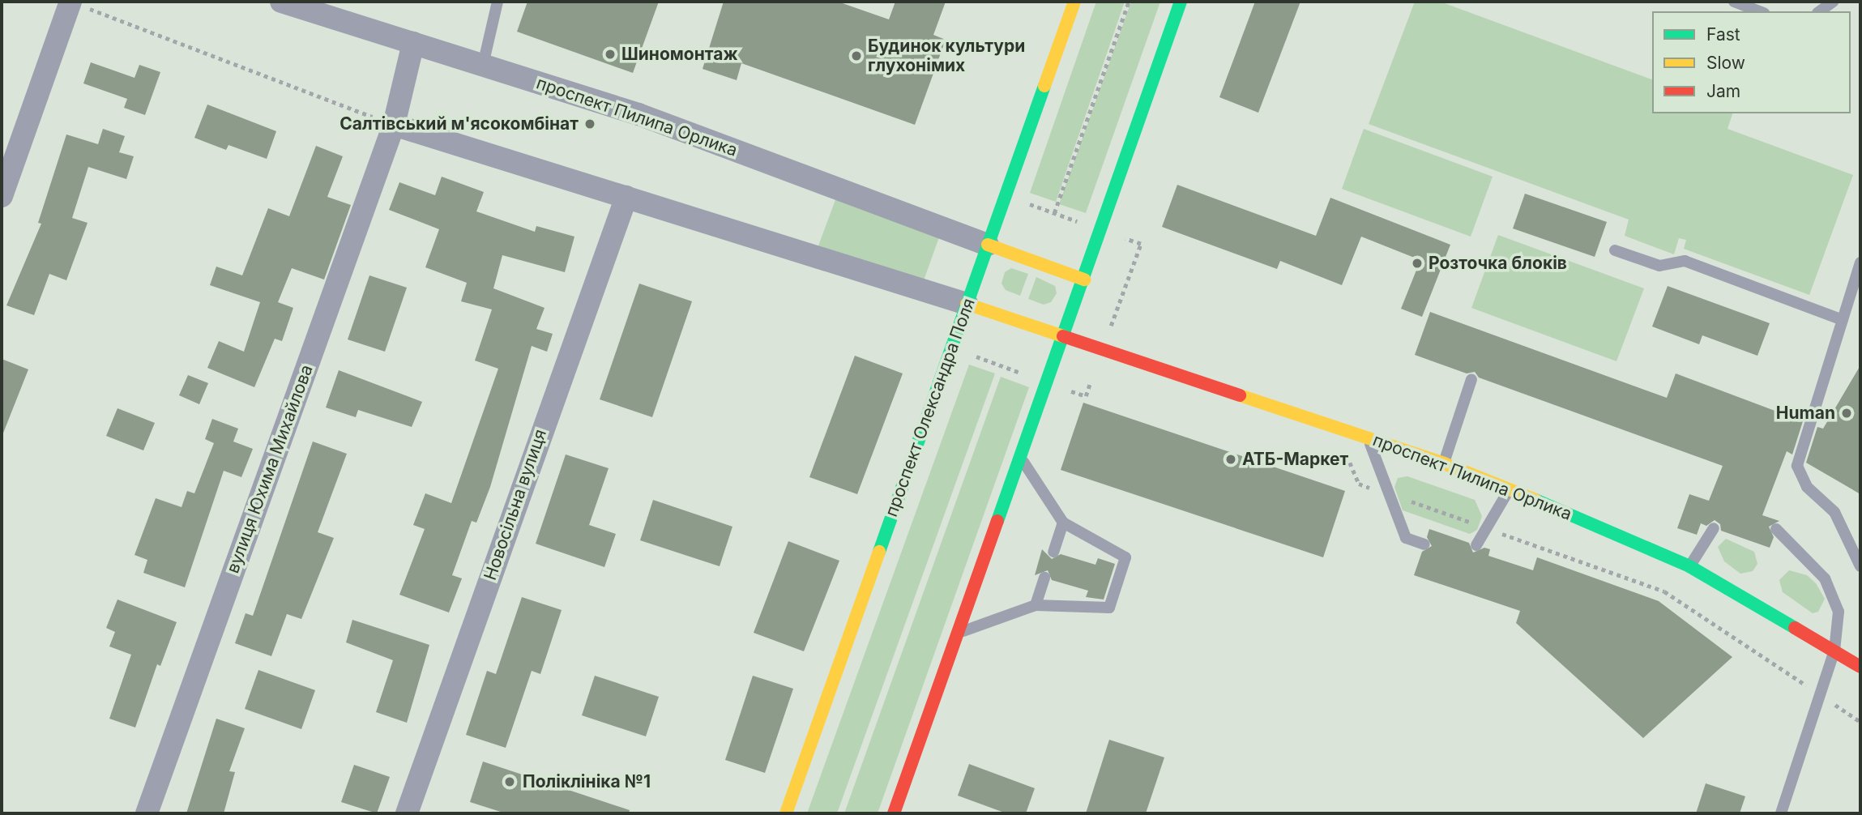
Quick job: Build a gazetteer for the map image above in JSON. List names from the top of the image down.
{
  "streets": {
    "main road": ["проспект Пилипа Орлика", "проспект Олександра Поля"],
    "street": ["вулиця Юхима Михайлова", "Новосільна вулиця"]
  },
  "crossings": [
    ["проспект Пилипа Орлика", "проспект Олександра Поля"],
    ["проспект Пилипа Орлика", "вулиця Юхима Михайлова"]
  ],
  "places": [
    "Шиномонтаж",
    "Будинок культури глухонімих",
    "Салтівський м'ясокомбінат",
    "Розточка блоків",
    "Human",
    "АТБ-Маркет",
    "Поліклініка №1"
  ],
  "legend": ["Fast", "Slow", "Jam"]
}
